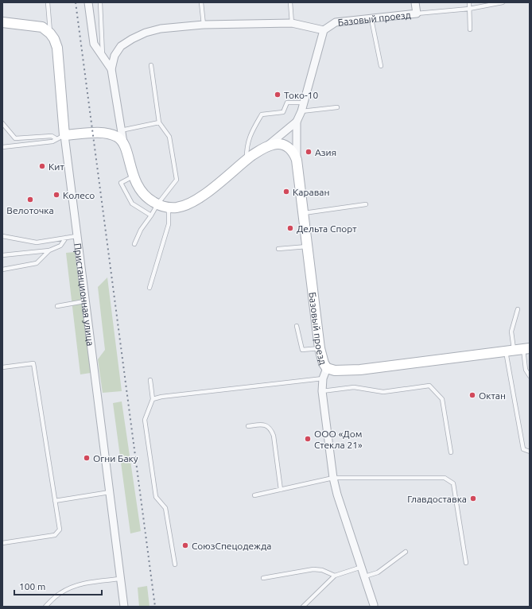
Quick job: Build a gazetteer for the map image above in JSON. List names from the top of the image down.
{
  "streets": {
    "street": ["Базовый проезд", "Пристанционная улица"]
  },
  "places": [
    "Токо-10",
    "Азия",
    "Кит",
    "Караван",
    "Колесо",
    "Велоточка",
    "Дельта Спорт",
    "Октан",
    "ООО «Дом Стекла 21»",
    "Огни Баку",
    "Главдоставка",
    "СоюзСпецодежда"
  ],
  "scale_bar": "100 m"
}
